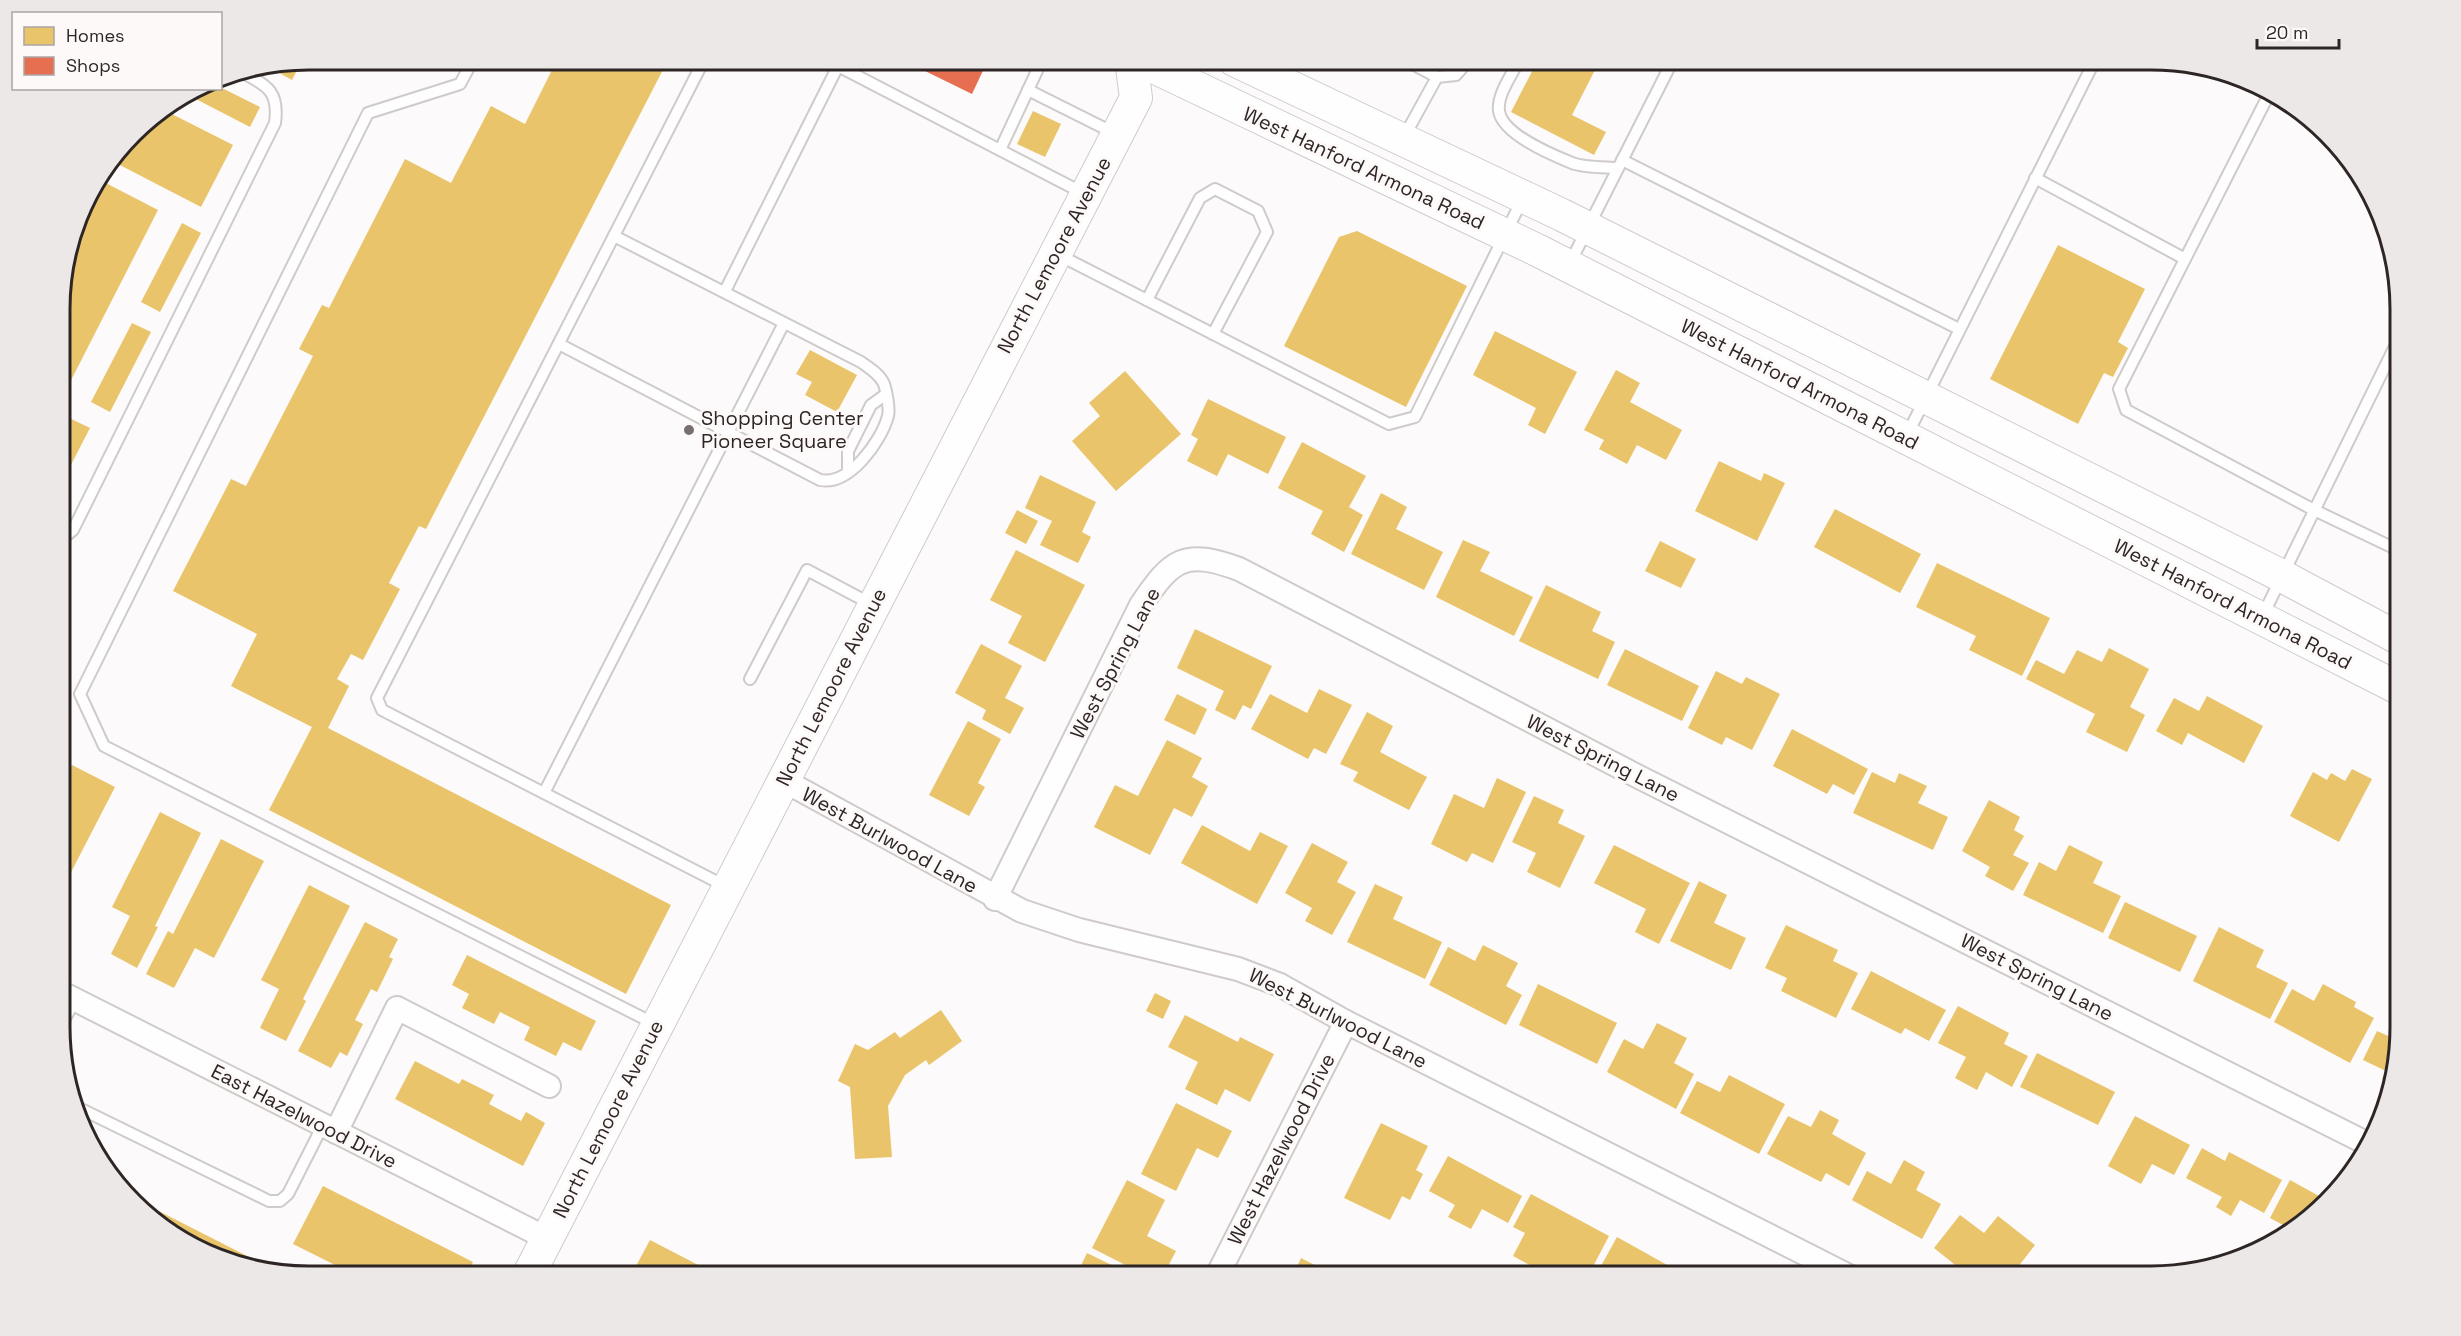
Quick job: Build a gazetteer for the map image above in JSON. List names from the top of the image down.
{
  "streets": {
    "main road": ["West Hanford Armona Road", "North Lemoore Avenue"],
    "street": [
      "West Spring Lane",
      "West Burlwood Lane",
      "East Hazelwood Drive",
      "West Hazelwood Drive"
    ]
  },
  "crossings": [
    ["North Lemoore Avenue", "West Burlwood Lane"],
    ["North Lemoore Avenue", "East Hazelwood Drive"],
    ["West Spring Lane", "West Burlwood Lane"],
    ["West Burlwood Lane", "West Hazelwood Drive"]
  ],
  "places": ["Shopping Center Pioneer Square"],
  "legend": ["Homes", "Shops"],
  "scale_bar": "20 m"
}
